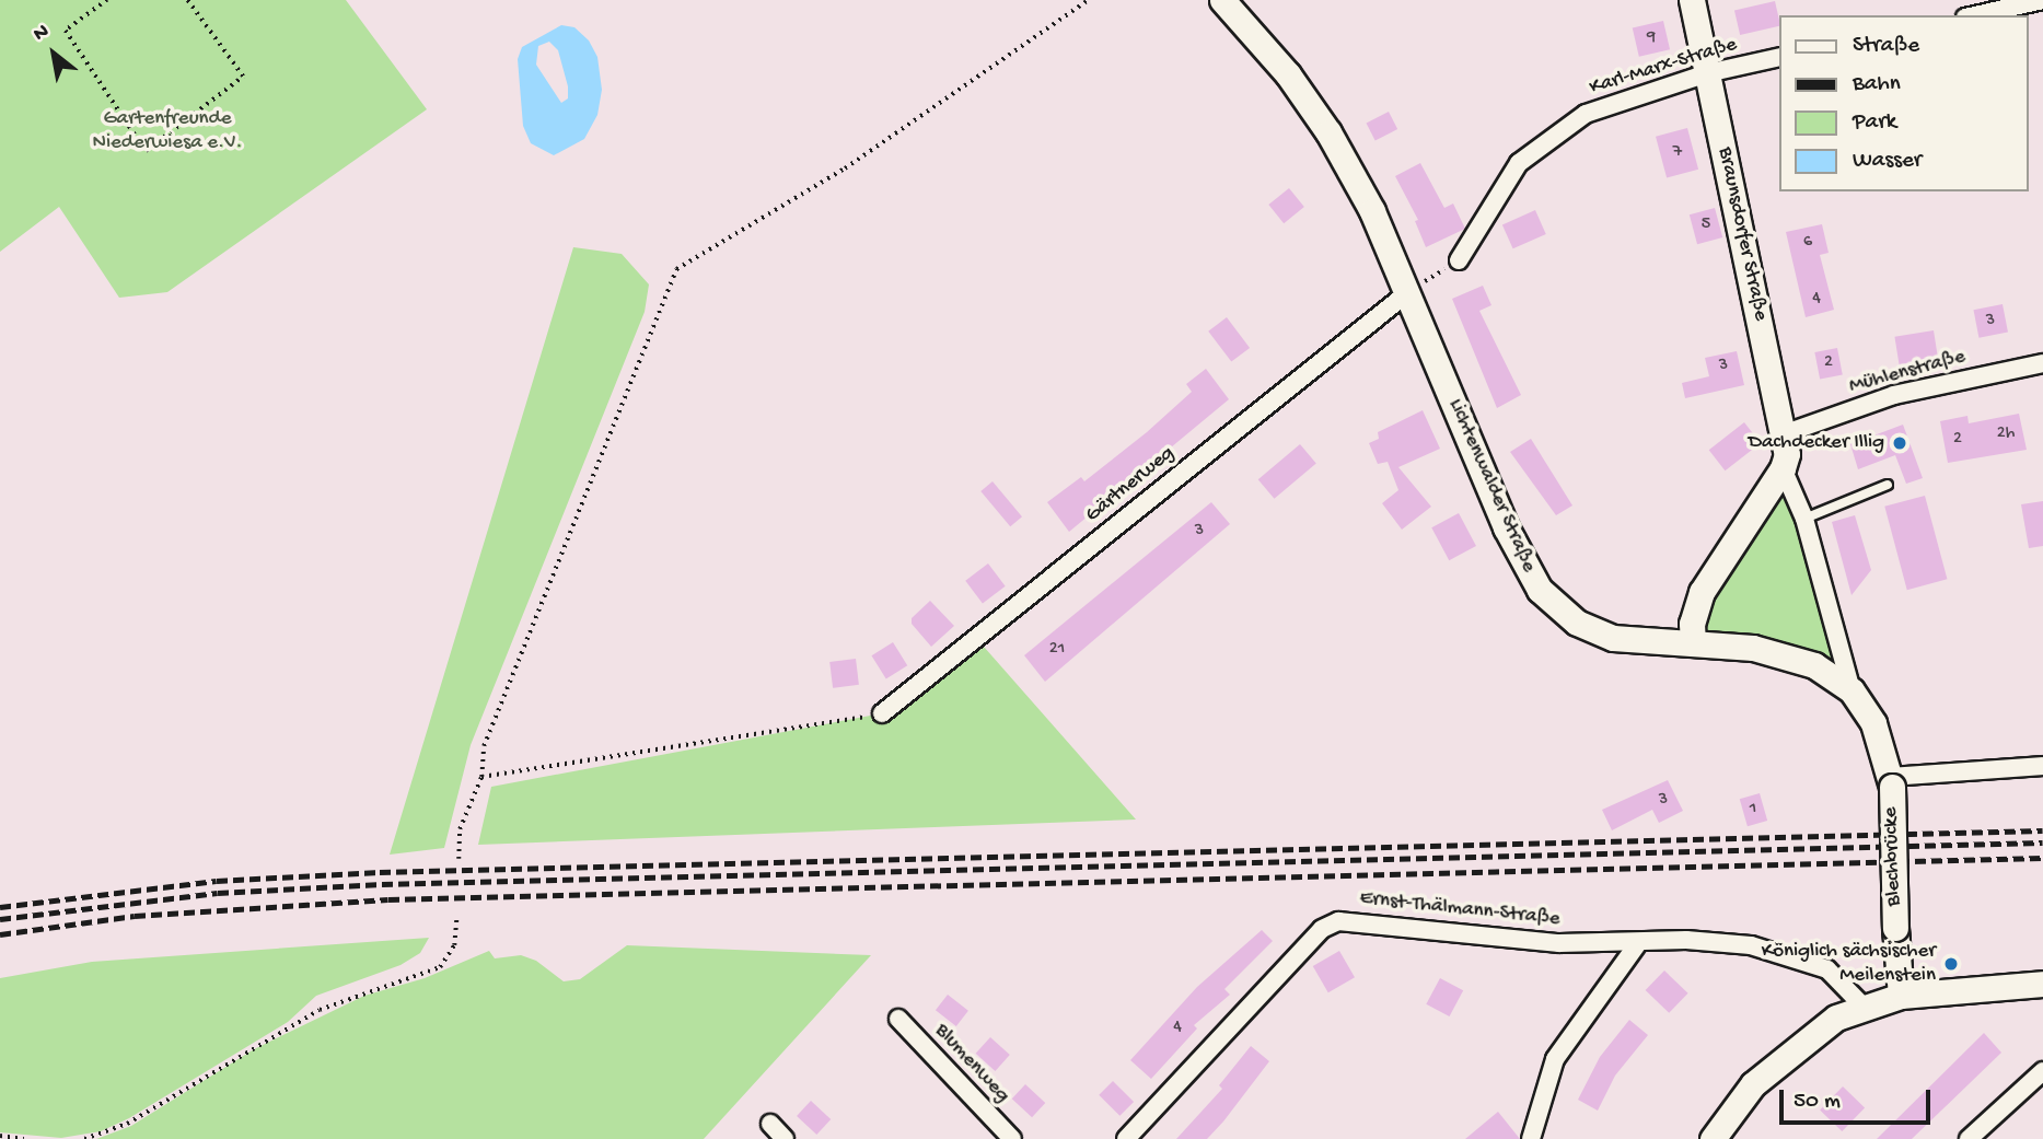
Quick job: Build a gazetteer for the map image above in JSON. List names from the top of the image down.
{
  "streets": {
    "main road": ["Braunsdorfer Straße", "Lichtenwalder Straße", "Blechbrücke"],
    "street": [
      "Karl-Marx-Straße",
      "Mühlenstraße",
      "Gärtnerweg",
      "Ernst-Thälmann-Straße",
      "Blumenweg"
    ]
  },
  "crossings": [
    ["Karl-Marx-Straße", "Braunsdorfer Straße"],
    ["Braunsdorfer Straße", "Mühlenstraße"],
    ["Braunsdorfer Straße", "Lichtenwalder Straße"],
    ["Gärtnerweg", "Lichtenwalder Straße"],
    ["Lichtenwalder Straße", "Blechbrücke"]
  ],
  "parks": ["Gartenfreunde Niederwiesa e.V."],
  "places": ["Dachdecker Illig", "Königlich sächsischer Meilenstein"],
  "house_numbers": [
    "9",
    "7",
    "5",
    "6",
    "4",
    "3",
    "2",
    "3",
    "2h",
    "2",
    "3",
    "21",
    "3",
    "1",
    "4"
  ],
  "legend": [
    "Straße",
    "Bahn",
    "Park",
    "Wasser"
  ],
  "scale_bar": "50 m",
  "north": "top left"
}
